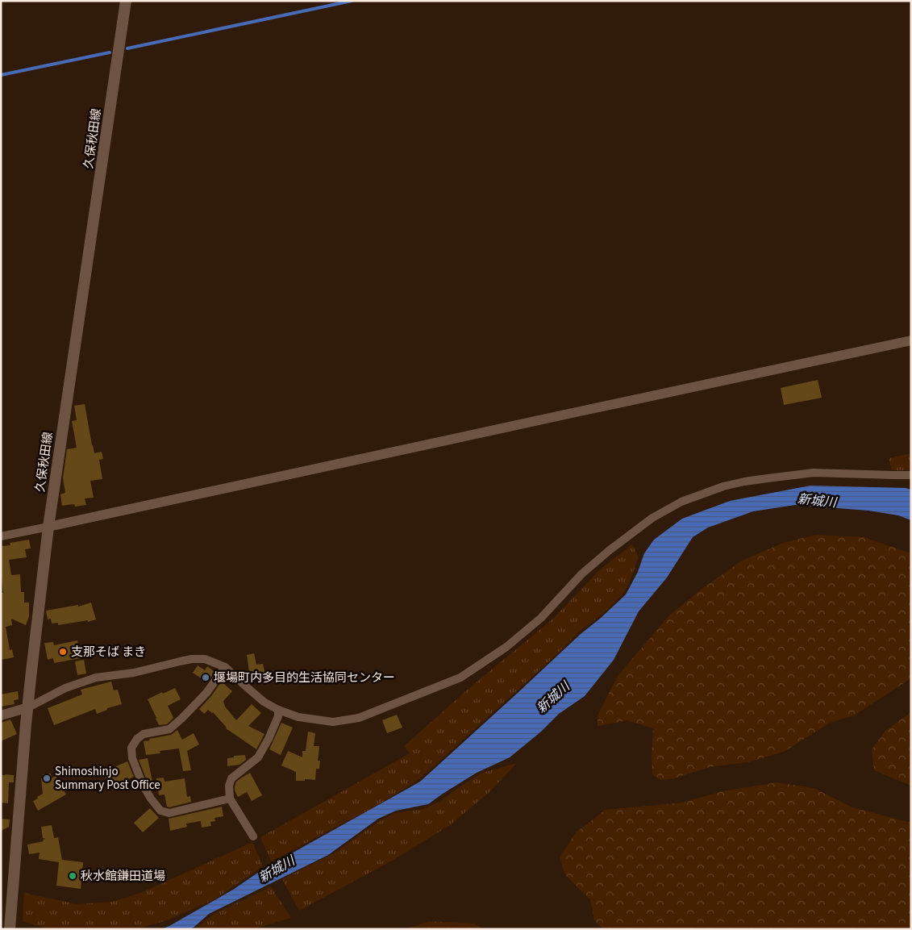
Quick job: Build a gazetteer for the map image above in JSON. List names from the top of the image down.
{
  "streets": {
    "main road": ["久保秋田線"]
  },
  "water": ["新城川"],
  "places": [
    "支那そば まき",
    "堰場町内多目的生活協同センター",
    "Shimoshinjo Summary Post Office",
    "秋水館鎌田道場"
  ]
}
